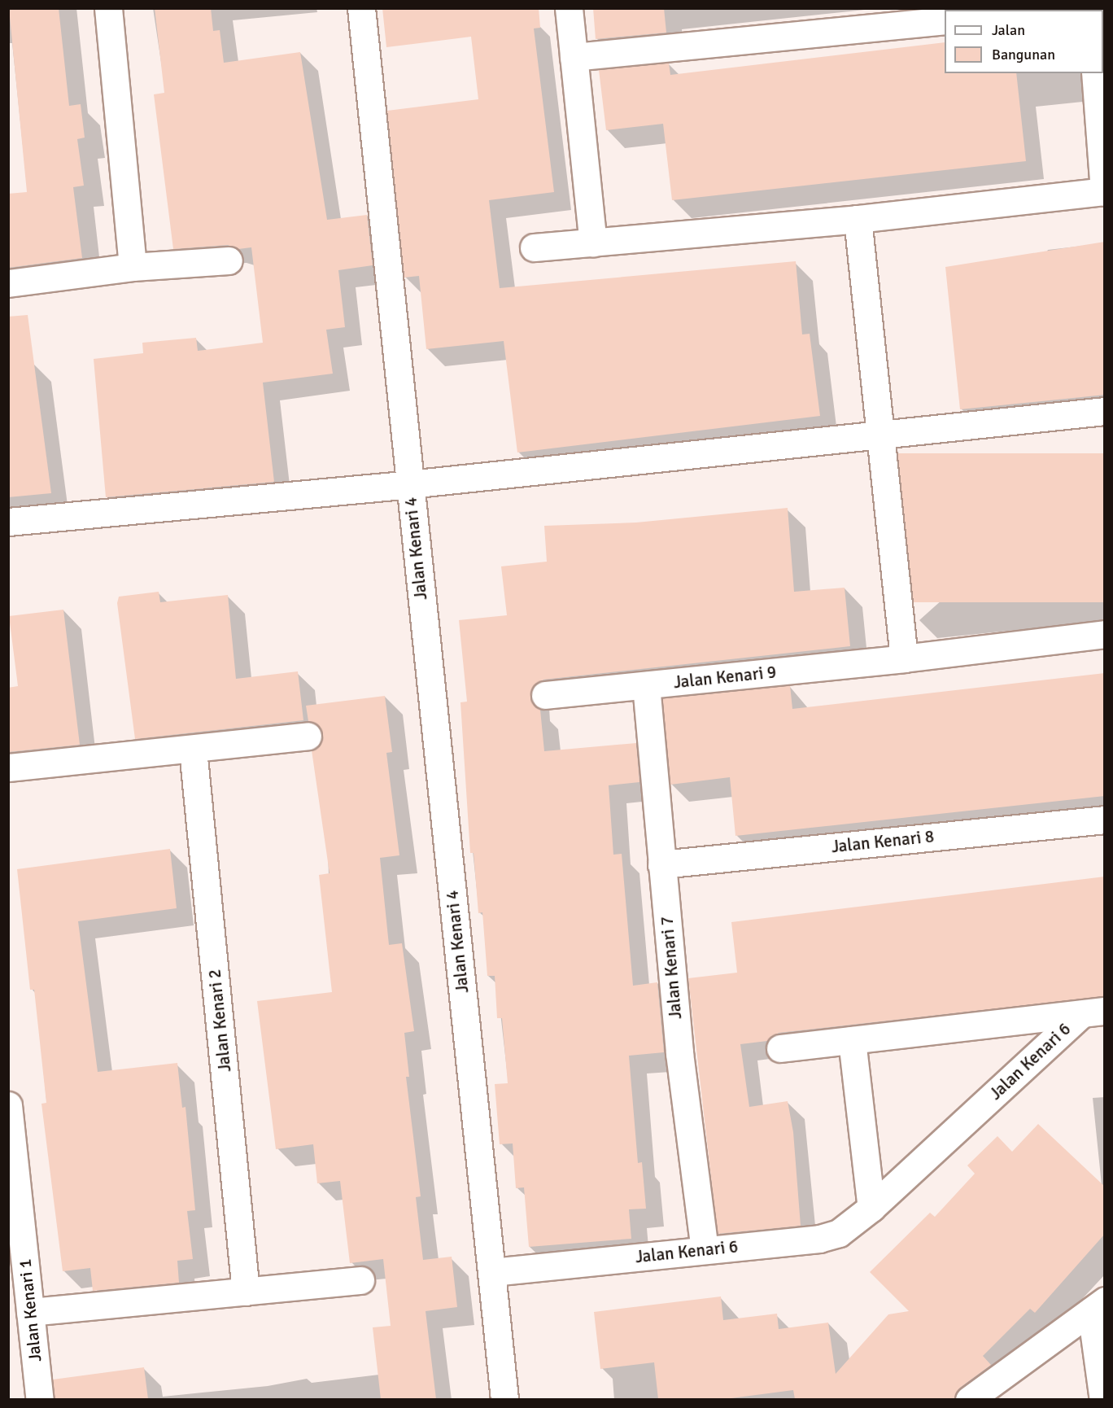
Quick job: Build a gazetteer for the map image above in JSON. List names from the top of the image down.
{
  "streets": {
    "street": [
      "Jalan Kenari 4",
      "Jalan Kenari 9",
      "Jalan Kenari 8",
      "Jalan Kenari 7",
      "Jalan Kenari 2",
      "Jalan Kenari 6",
      "Jalan Kenari 1"
    ]
  },
  "crossings": [
    ["Jalan Kenari 4", "Jalan Kenari 6"],
    ["Jalan Kenari 9", "Jalan Kenari 7"],
    ["Jalan Kenari 8", "Jalan Kenari 7"],
    ["Jalan Kenari 7", "Jalan Kenari 6"]
  ],
  "legend": ["Jalan", "Bangunan"]
}
